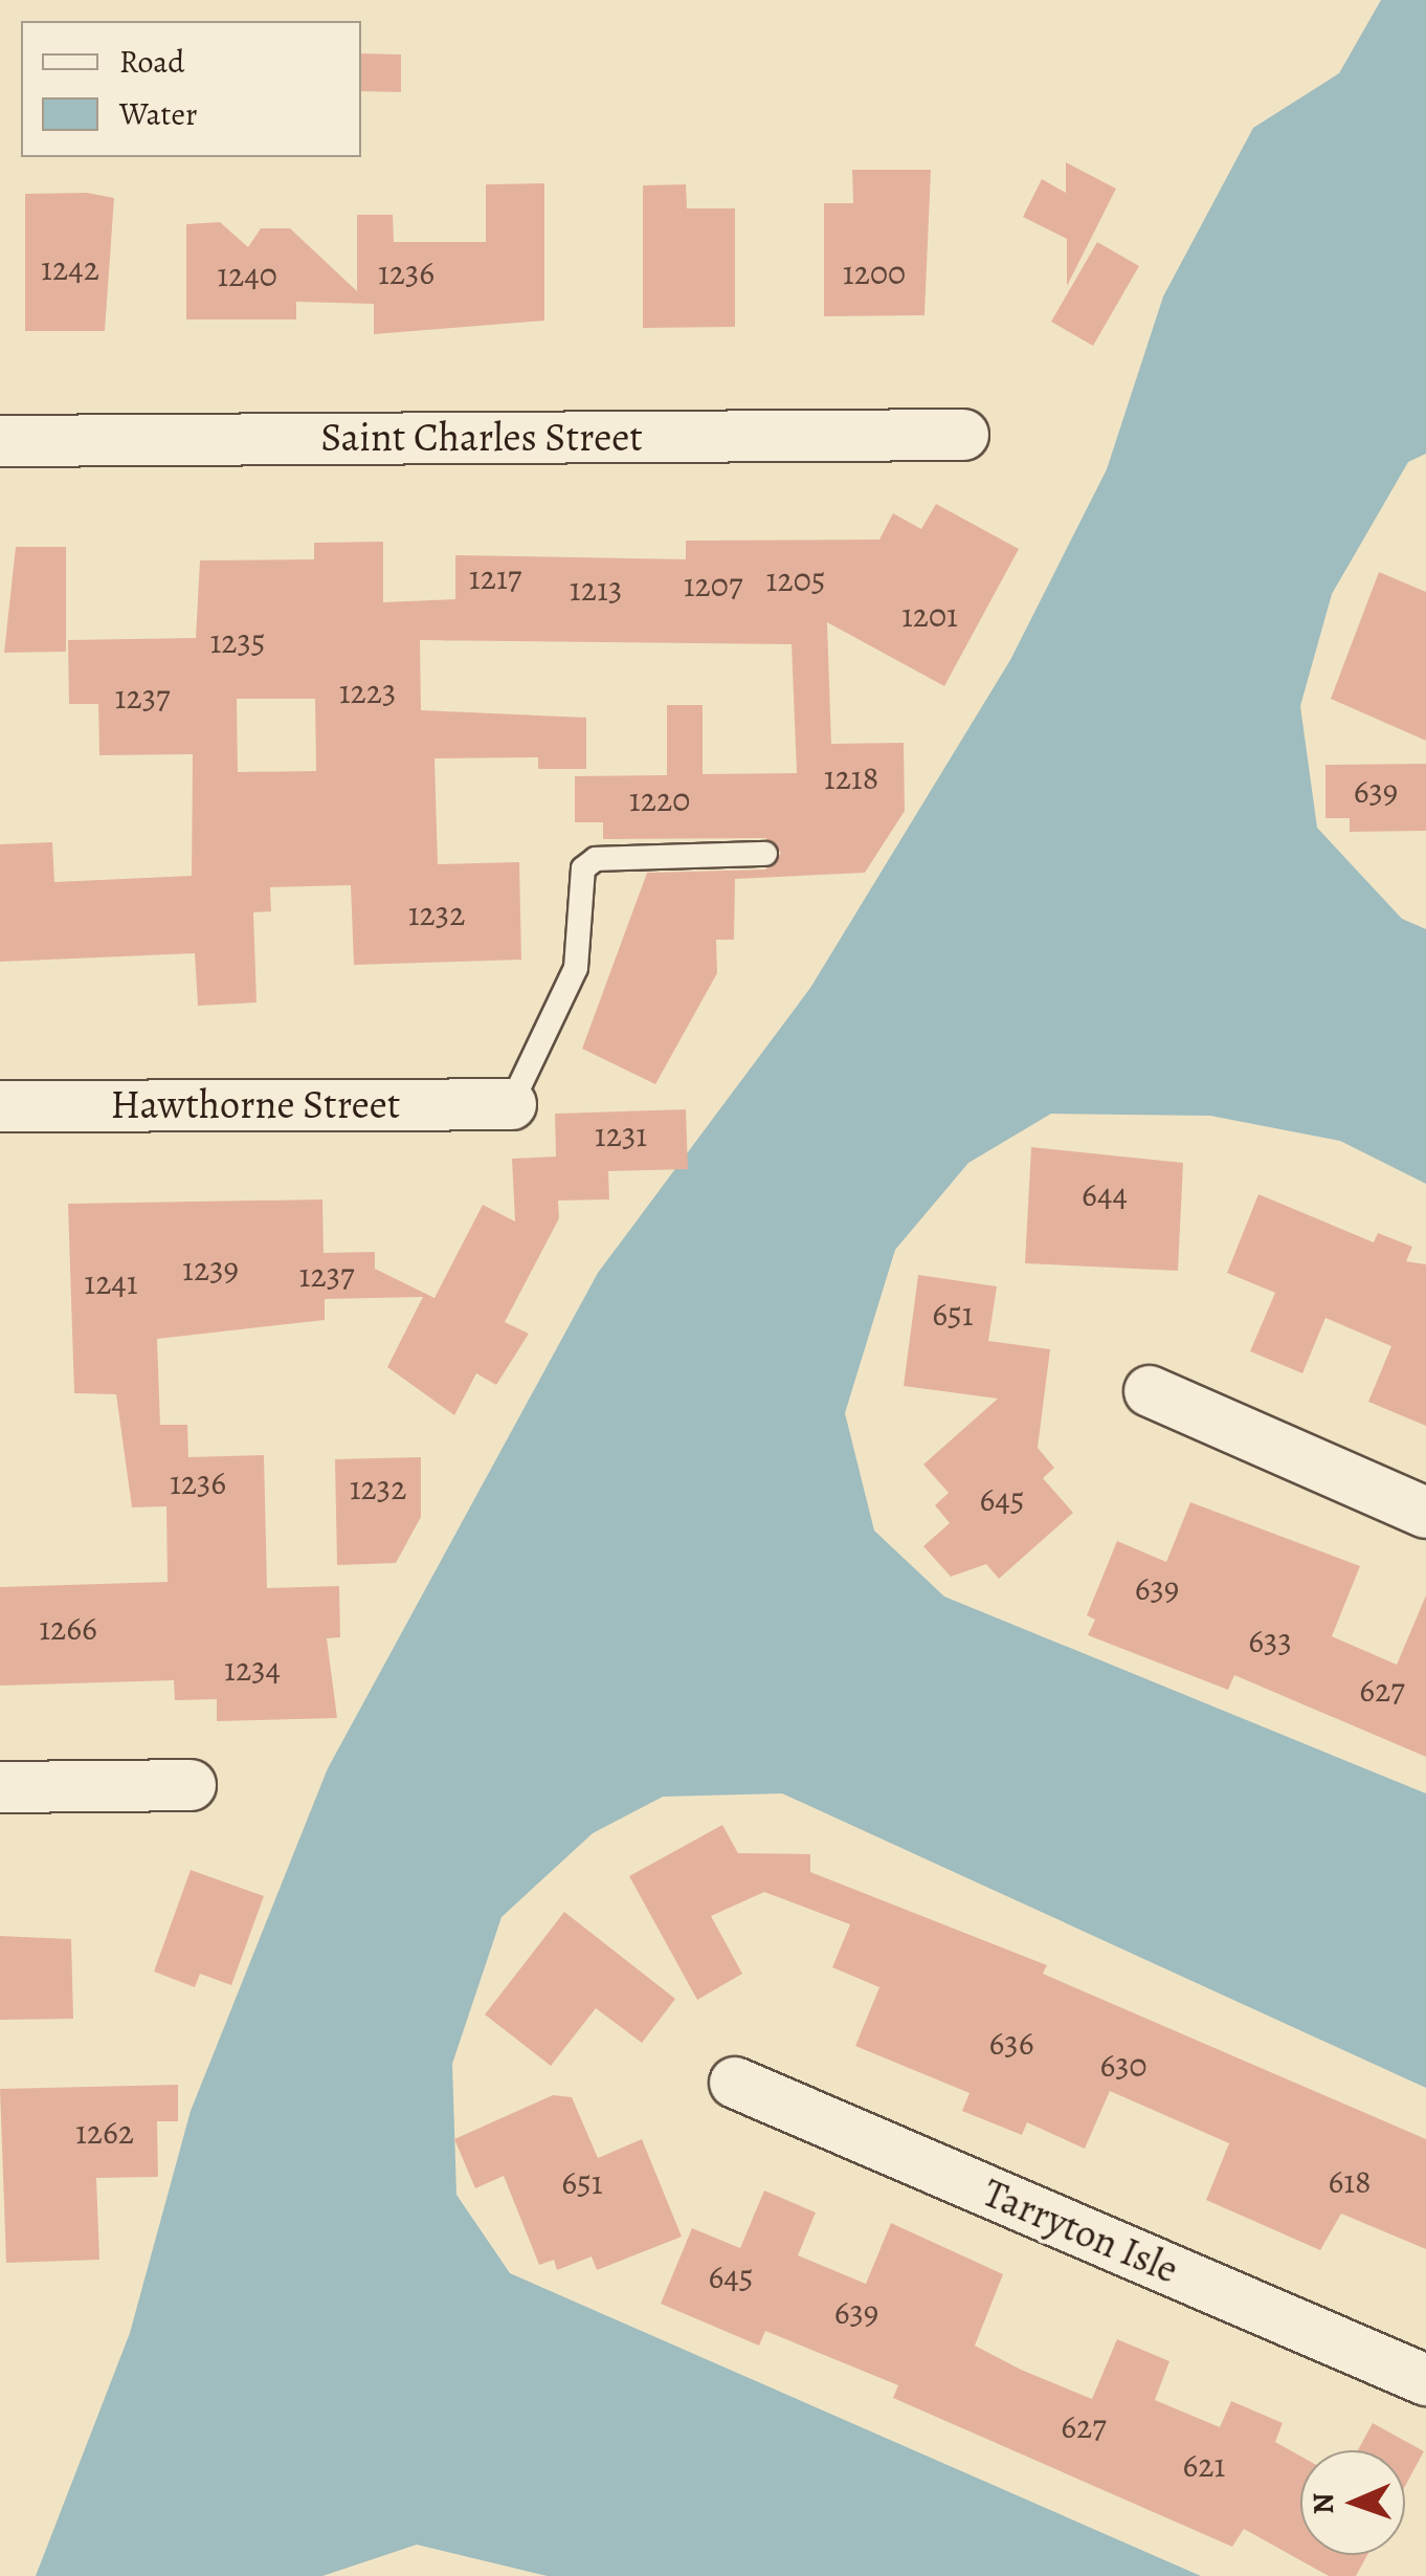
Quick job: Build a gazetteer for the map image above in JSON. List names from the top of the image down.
{
  "streets": {
    "street": ["Saint Charles Street", "Hawthorne Street", "Tarryton Isle"]
  },
  "house_numbers": [
    "1242",
    "1236",
    "1200",
    "1240",
    "1217",
    "1205",
    "1207",
    "1213",
    "1201",
    "1235",
    "1223",
    "1237",
    "1218",
    "639",
    "1220",
    "1232",
    "1231",
    "644",
    "1239",
    "1237",
    "1241",
    "651",
    "1236",
    "1232",
    "645",
    "639",
    "1266",
    "633",
    "1234",
    "627",
    "636",
    "630",
    "1262",
    "618",
    "651",
    "645",
    "639",
    "627",
    "621"
  ],
  "legend": ["Road", "Water"],
  "north": "left"
}
